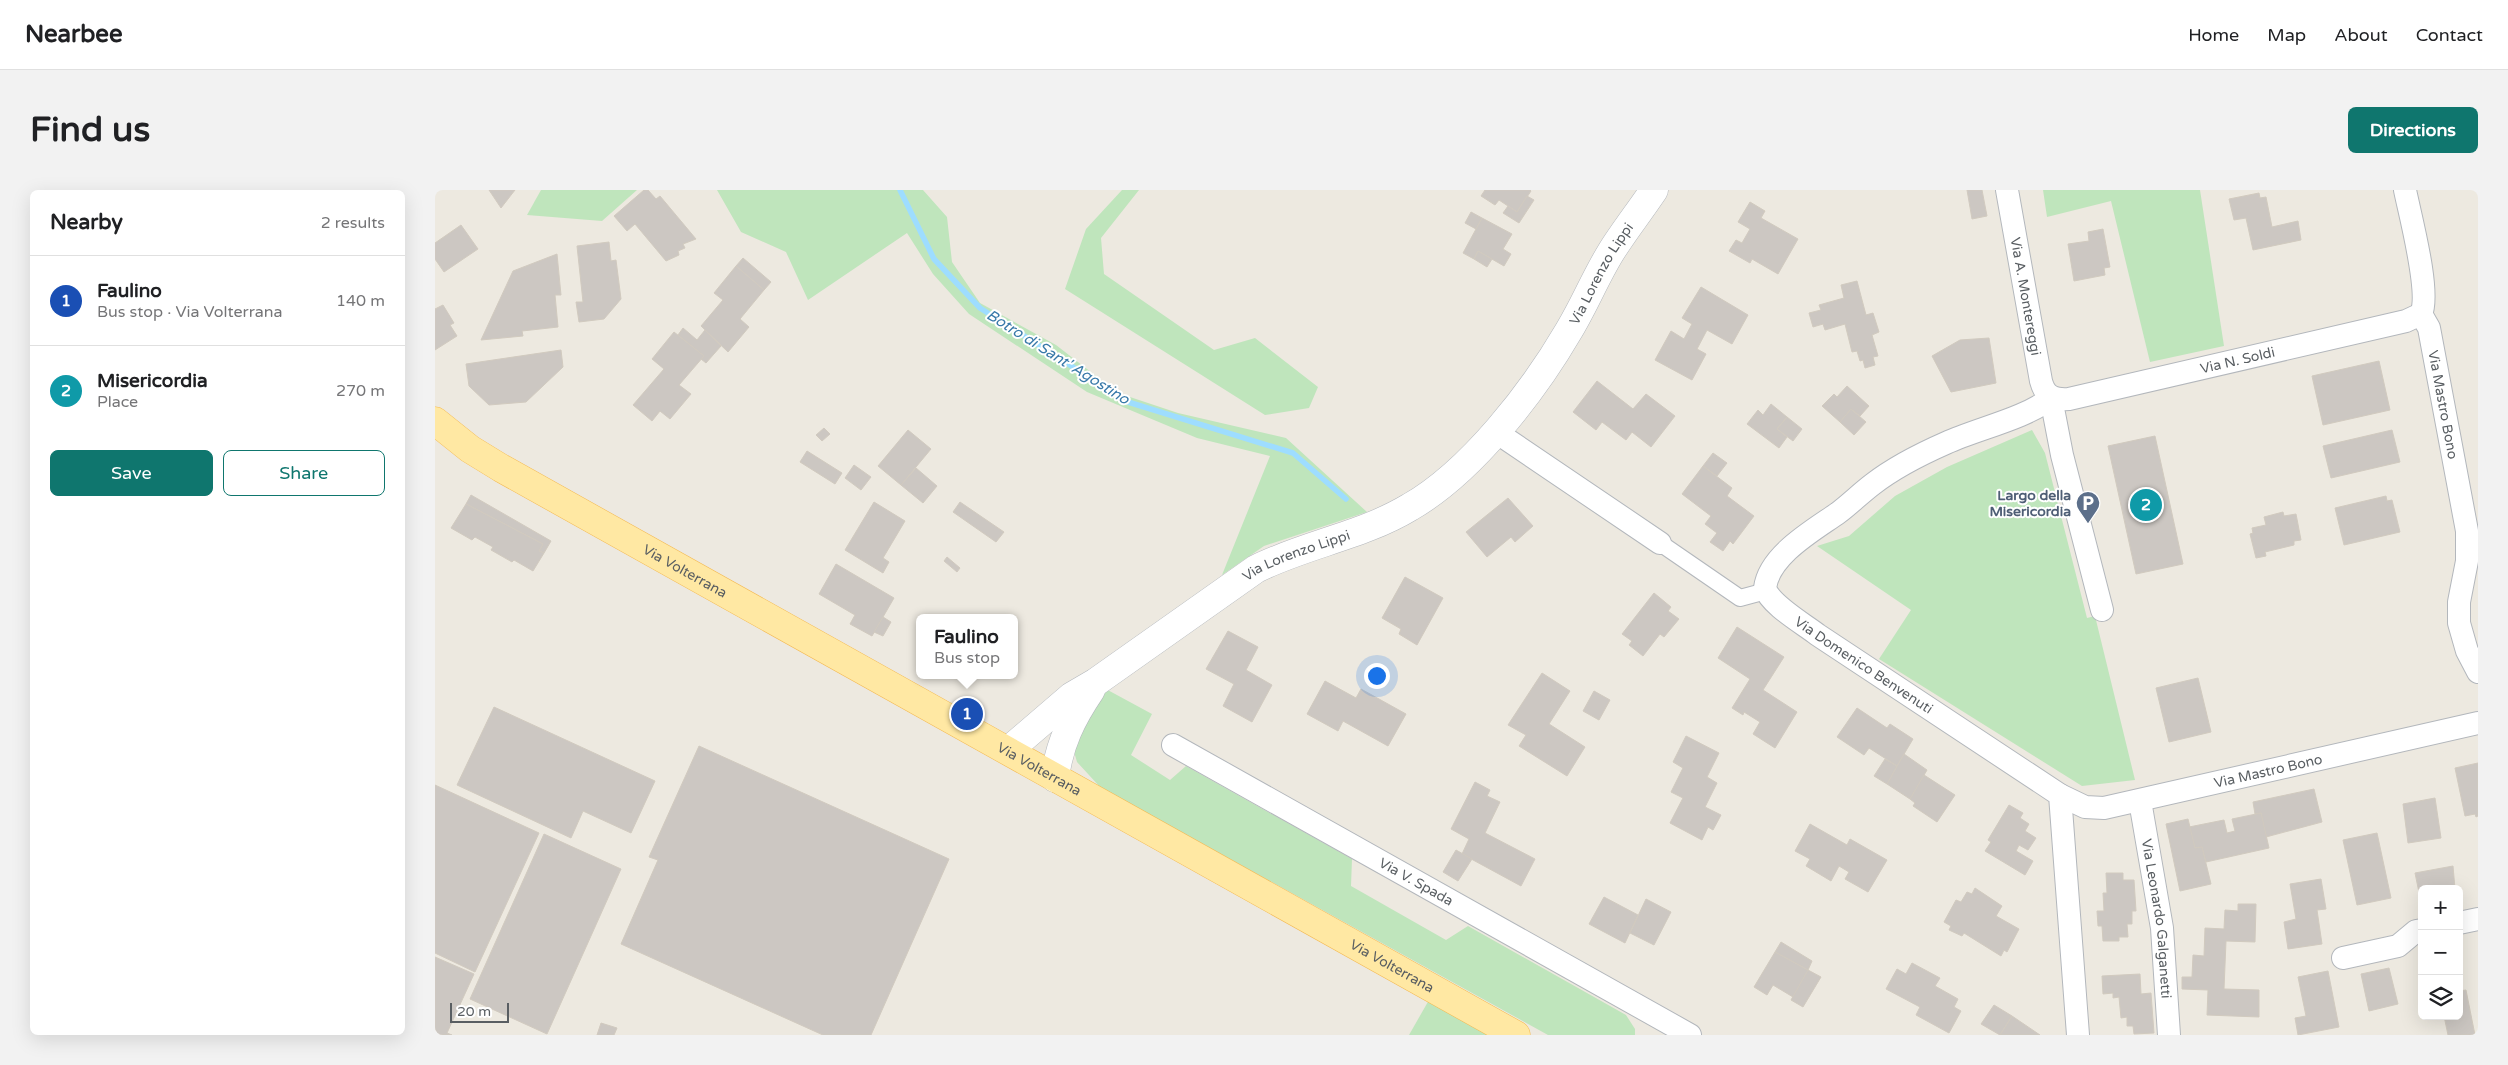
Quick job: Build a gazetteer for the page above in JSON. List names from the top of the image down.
{
  "streets": {
    "main road": ["Via Volterrana"],
    "street": [
      "Via Lorenzo Lippi",
      "Via A. Montereggi",
      "Via N. Soldi",
      "Via Mastro Bono",
      "Via Domenico Benvenuti",
      "Via V. Spada",
      "Via Leonardo Galganetti"
    ]
  },
  "crossings": [
    ["Via Lorenzo Lippi", "Via Volterrana"],
    ["Via A. Montereggi", "Via N. Soldi"],
    ["Via N. Soldi", "Via Mastro Bono"],
    ["Via Mastro Bono", "Via Domenico Benvenuti"],
    ["Via Mastro Bono", "Via Leonardo Galganetti"]
  ],
  "water": ["Botro di Sant' Agostino"],
  "places": {
    "parking": ["Largo della Misericordia"]
  },
  "scale_bar": "20 m",
  "page": {
    "header": "Nearbee",
    "nav": [
      "Home",
      "Map",
      "About",
      "Contact"
    ],
    "buttons": [
      "Directions",
      ["Save", "Share"]
    ],
    "title": "Find us",
    "heading": ["Nearby", "2 results"],
    "list": [
      {
        "mark": "1",
        "name": "Faulino",
        "note": "Bus stop · Via Volterrana",
        "value": "140 m"
      },
      {
        "mark": "2",
        "name": "Misericordia",
        "note": "Place",
        "value": "270 m"
      }
    ],
    "pins": ["2", "1"],
    "popup": ["Faulino", "Bus stop"],
    "map_buttons": ["+", "−"],
    "scale": "20 m"
  }
}
